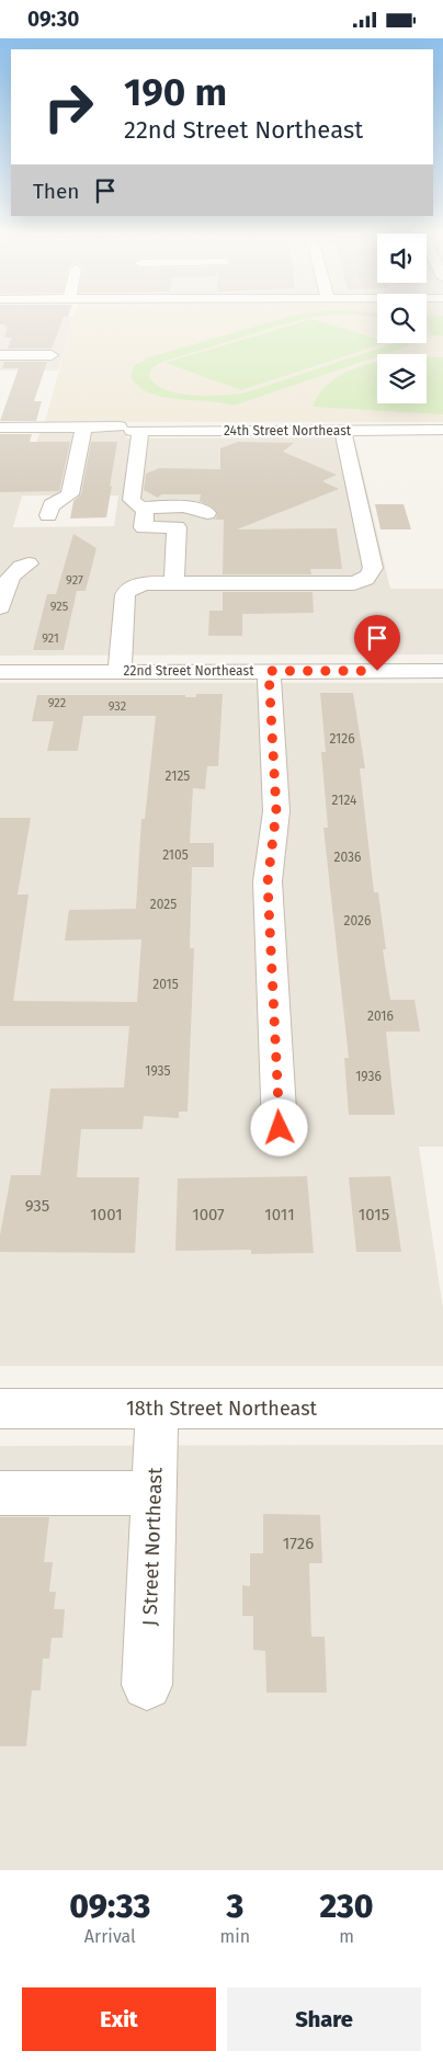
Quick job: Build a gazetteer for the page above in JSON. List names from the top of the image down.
{
  "streets": {
    "street": [
      "24th Street Northeast",
      "22nd Street Northeast",
      "18th Street Northeast",
      "J Street Northeast"
    ]
  },
  "crossings": [
    ["18th Street Northeast", "J Street Northeast"]
  ],
  "house_numbers": [
    "927",
    "925",
    "921",
    "922",
    "932",
    "2126",
    "2125",
    "2124",
    "2105",
    "2036",
    "2025",
    "2026",
    "2015",
    "2016",
    "1935",
    "1936",
    "935",
    "1001",
    "1007",
    "1011",
    "1015",
    "1726"
  ],
  "page": {
    "status": "09:30",
    "turn": ["190 m", "22nd Street Northeast"],
    "then": "Then",
    "eta": [
      "09:33",
      "Arrival",
      "3",
      "min",
      "230",
      "m"
    ],
    "buttons": ["Exit", "Share"]
  }
}
